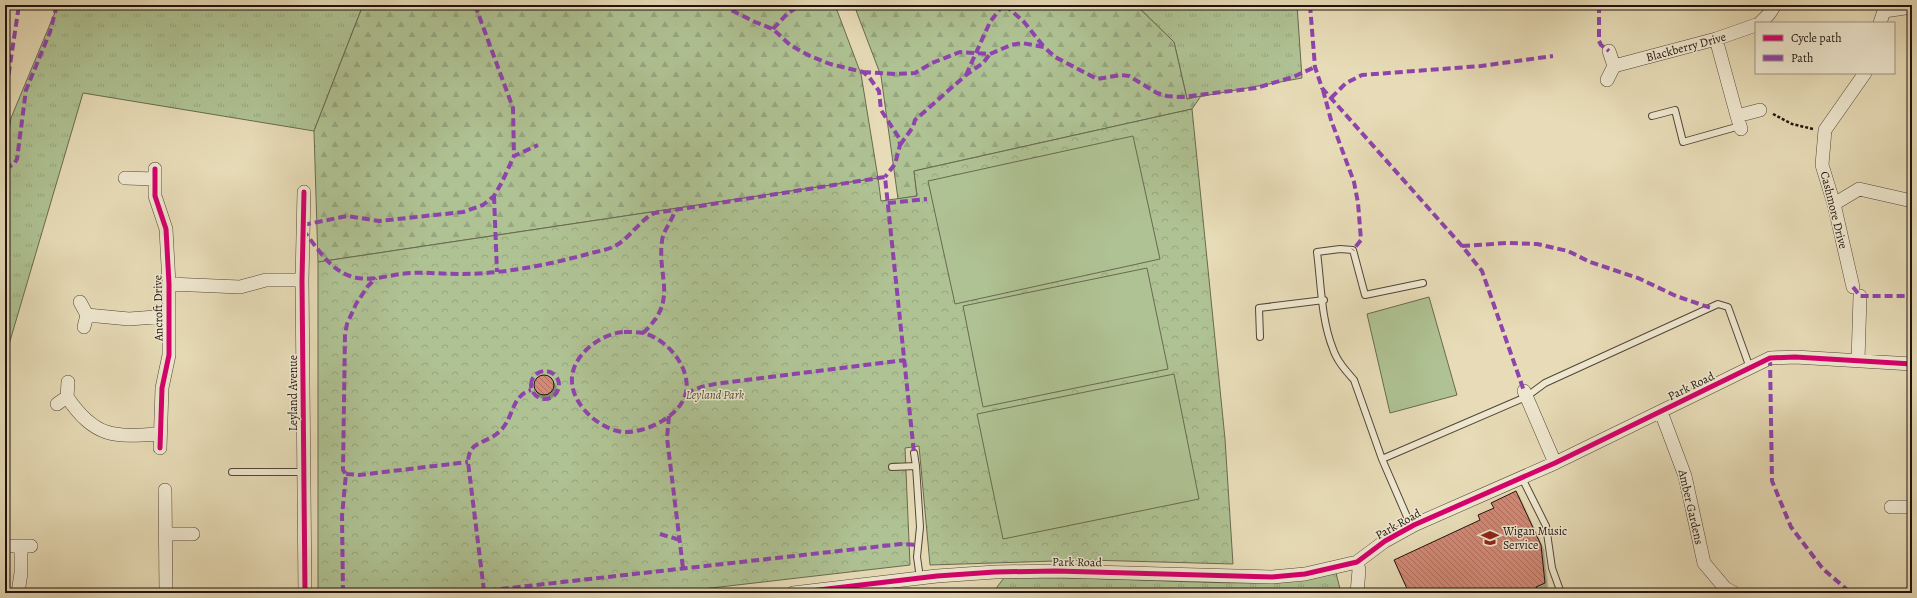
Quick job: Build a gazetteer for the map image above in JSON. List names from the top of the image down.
{
  "streets": {
    "street": [
      "Blackberry Drive",
      "Cashmore Drive",
      "Ancroft Drive",
      "Park Road",
      "Leyland Avenue",
      "Amber Gardens"
    ]
  },
  "crossings": [
    ["Cashmore Drive", "Park Road"],
    ["Ancroft Drive", "Leyland Avenue"],
    ["Park Road", "Amber Gardens"]
  ],
  "parks": ["Leyland Park"],
  "places": {
    "school or university": ["Wigan Music Service"]
  },
  "legend": ["Cycle path", "Path"]
}
